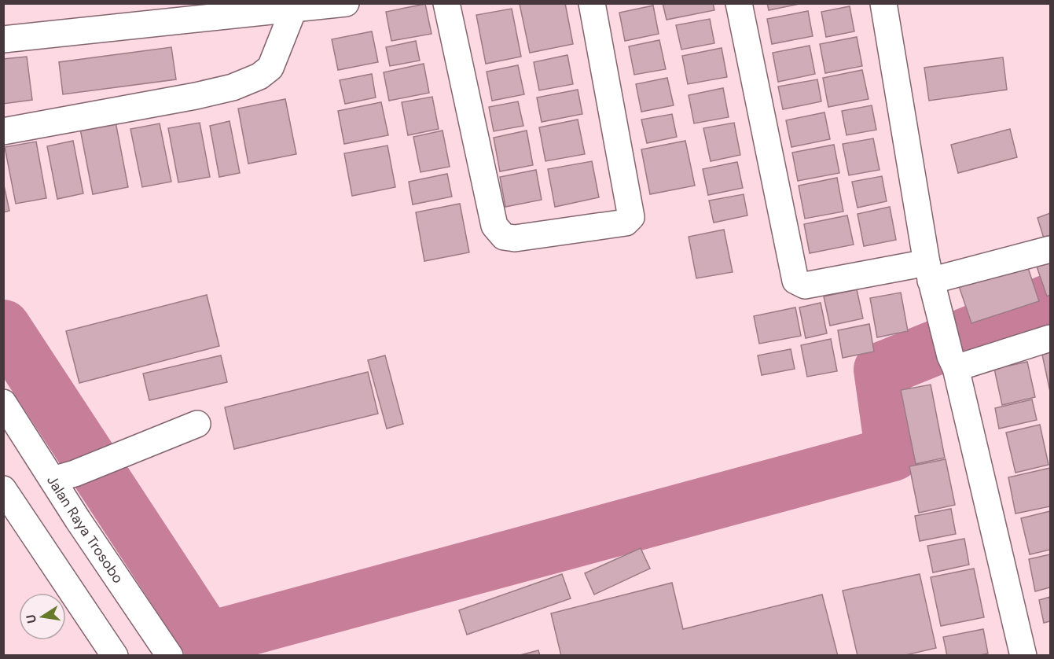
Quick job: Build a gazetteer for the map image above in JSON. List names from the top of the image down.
{
  "streets": {
    "main road": ["Jalan Raya Trosobo"]
  },
  "north": "left"
}
